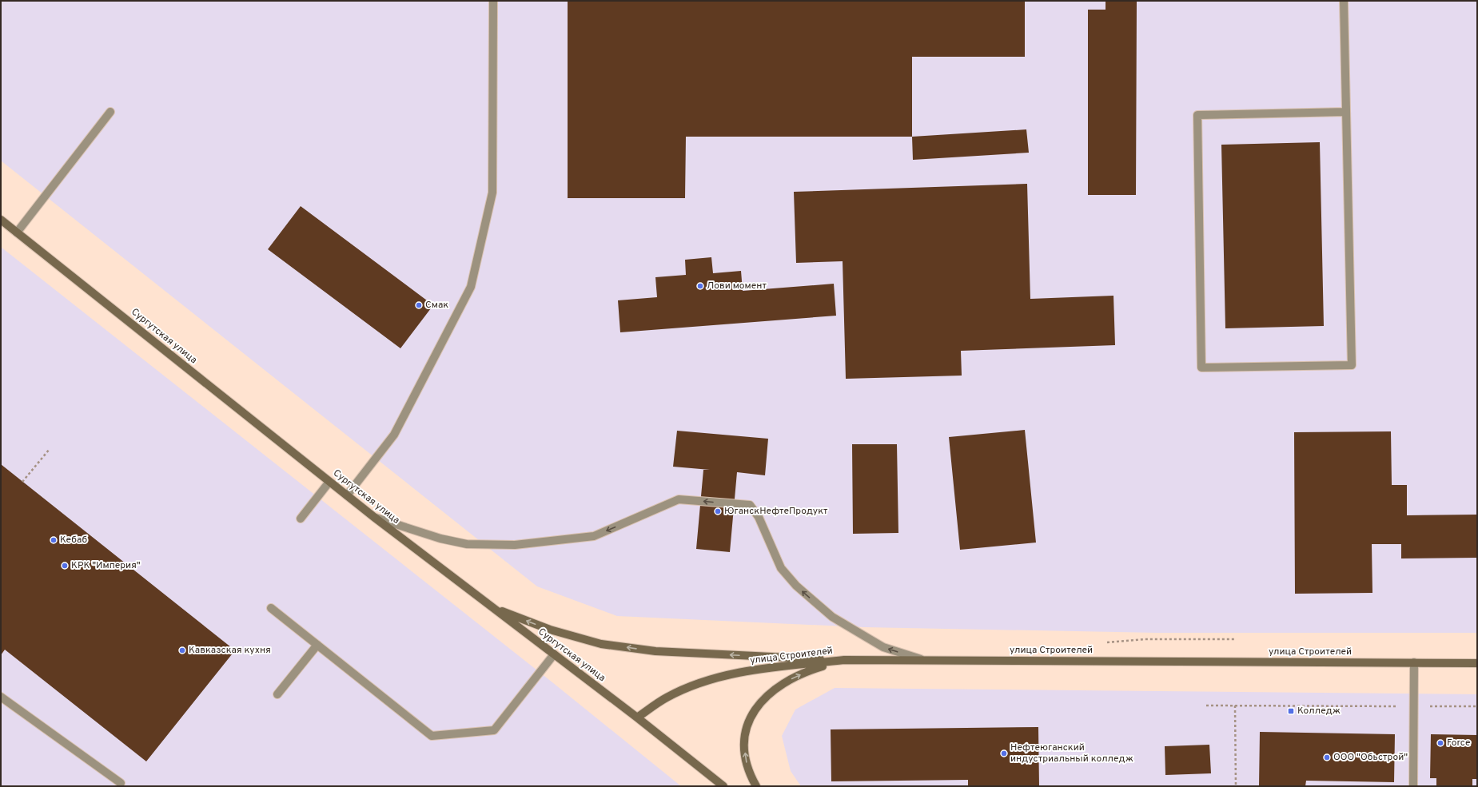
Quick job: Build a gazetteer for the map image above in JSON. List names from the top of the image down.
{
  "streets": {
    "main road": ["Сургутская улица", "улица Строителей"]
  },
  "crossings": [
    ["Сургутская улица", "улица Строителей"]
  ],
  "places": {
    "other": [
      "Лови момент",
      "Смак",
      "ЮганскНефтеПродукт",
      "Кебаб",
      "КРК \"Империя\"",
      "Кавказская кухня",
      "Force",
      "Нефтеюганский индустриальный колледж",
      "ООО \"Обьстрой\""
    ],
    "transit": ["Колледж"]
  }
}
